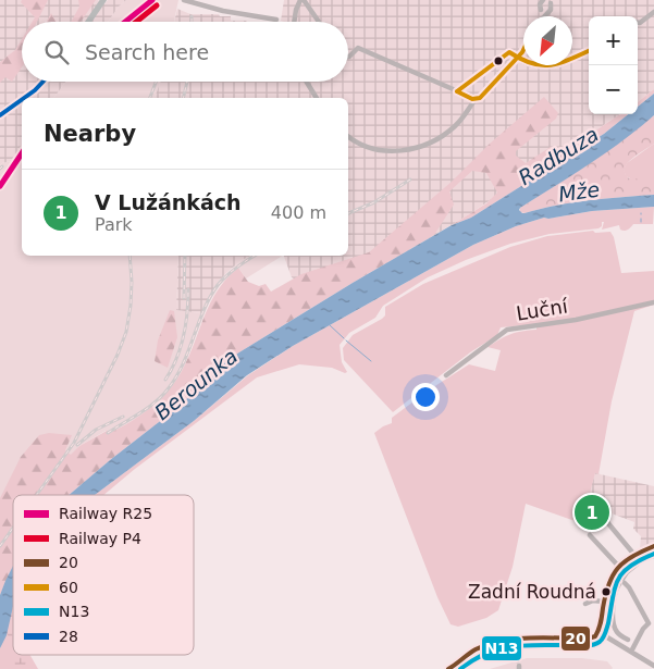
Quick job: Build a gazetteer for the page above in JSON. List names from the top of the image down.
{
  "streets": {
    "street": ["Luční"]
  },
  "water": ["Radbuza", "Mže", "Berounka"],
  "places": ["Zadní Roudná"],
  "lines": [
    "rail line R25",
    "rail line P4",
    "transit line 60",
    "transit line 28",
    "transit line 20",
    "transit line N13"
  ],
  "legend": [
    "Railway R25",
    "Railway P4",
    "20",
    "60",
    "N13",
    "28"
  ],
  "north": "bottom left",
  "page": {
    "map_buttons": ["+", "−"],
    "search": "Search here",
    "heading": "Nearby",
    "list": [
      {
        "mark": "1",
        "name": "V Lužánkách",
        "note": "Park",
        "value": "400 m"
      }
    ],
    "pins": "1"
  }
}
